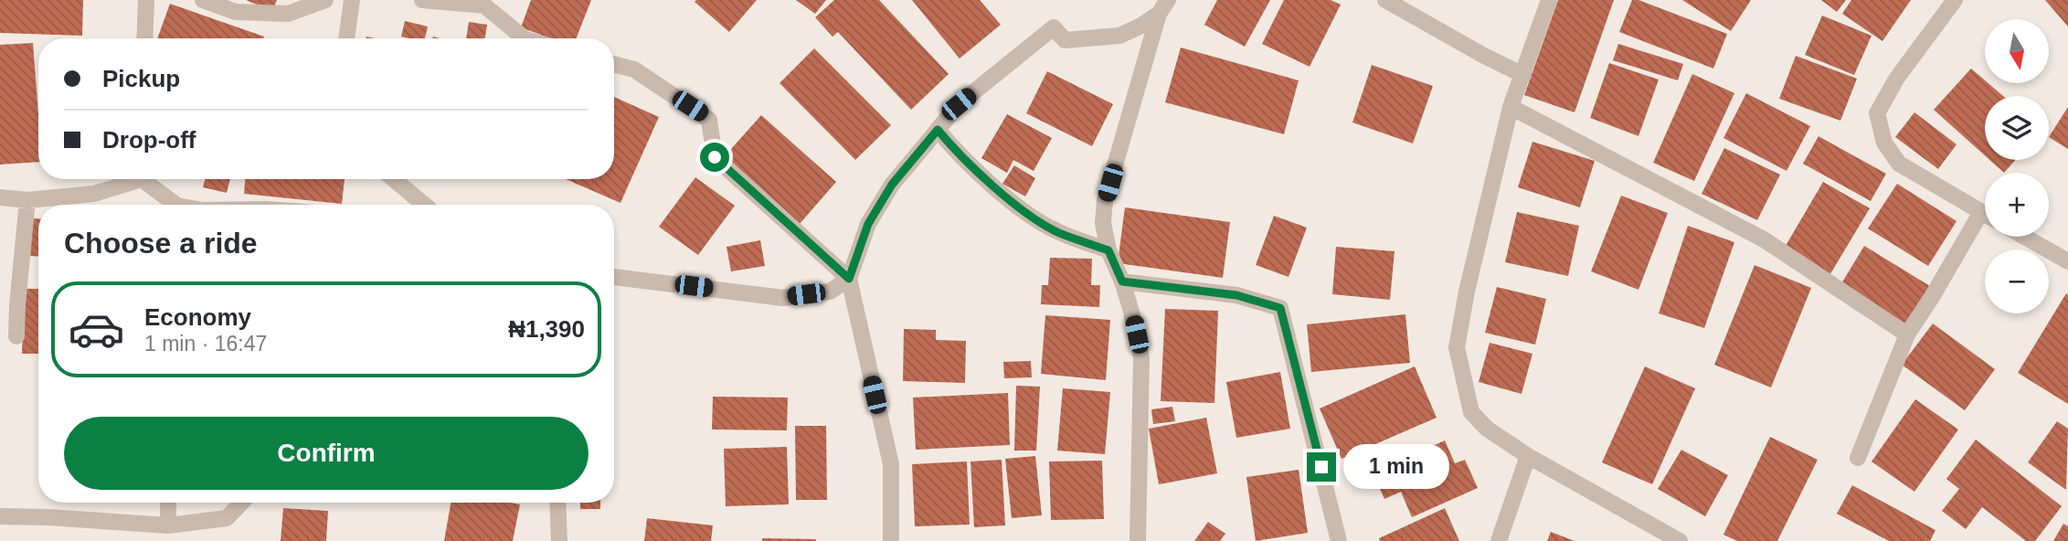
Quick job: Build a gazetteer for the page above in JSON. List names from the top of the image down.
{
  "north": "bottom",
  "page": {
    "map_buttons": ["+", "−"],
    "banner": ["Pickup", "Drop-off"],
    "heading": "Choose a ride",
    "list": [
      {
        "name": "Economy",
        "note": "1 min · 16:47",
        "value": "₦1,390"
      }
    ],
    "buttons": "Confirm",
    "bubble": "1 min"
  }
}
